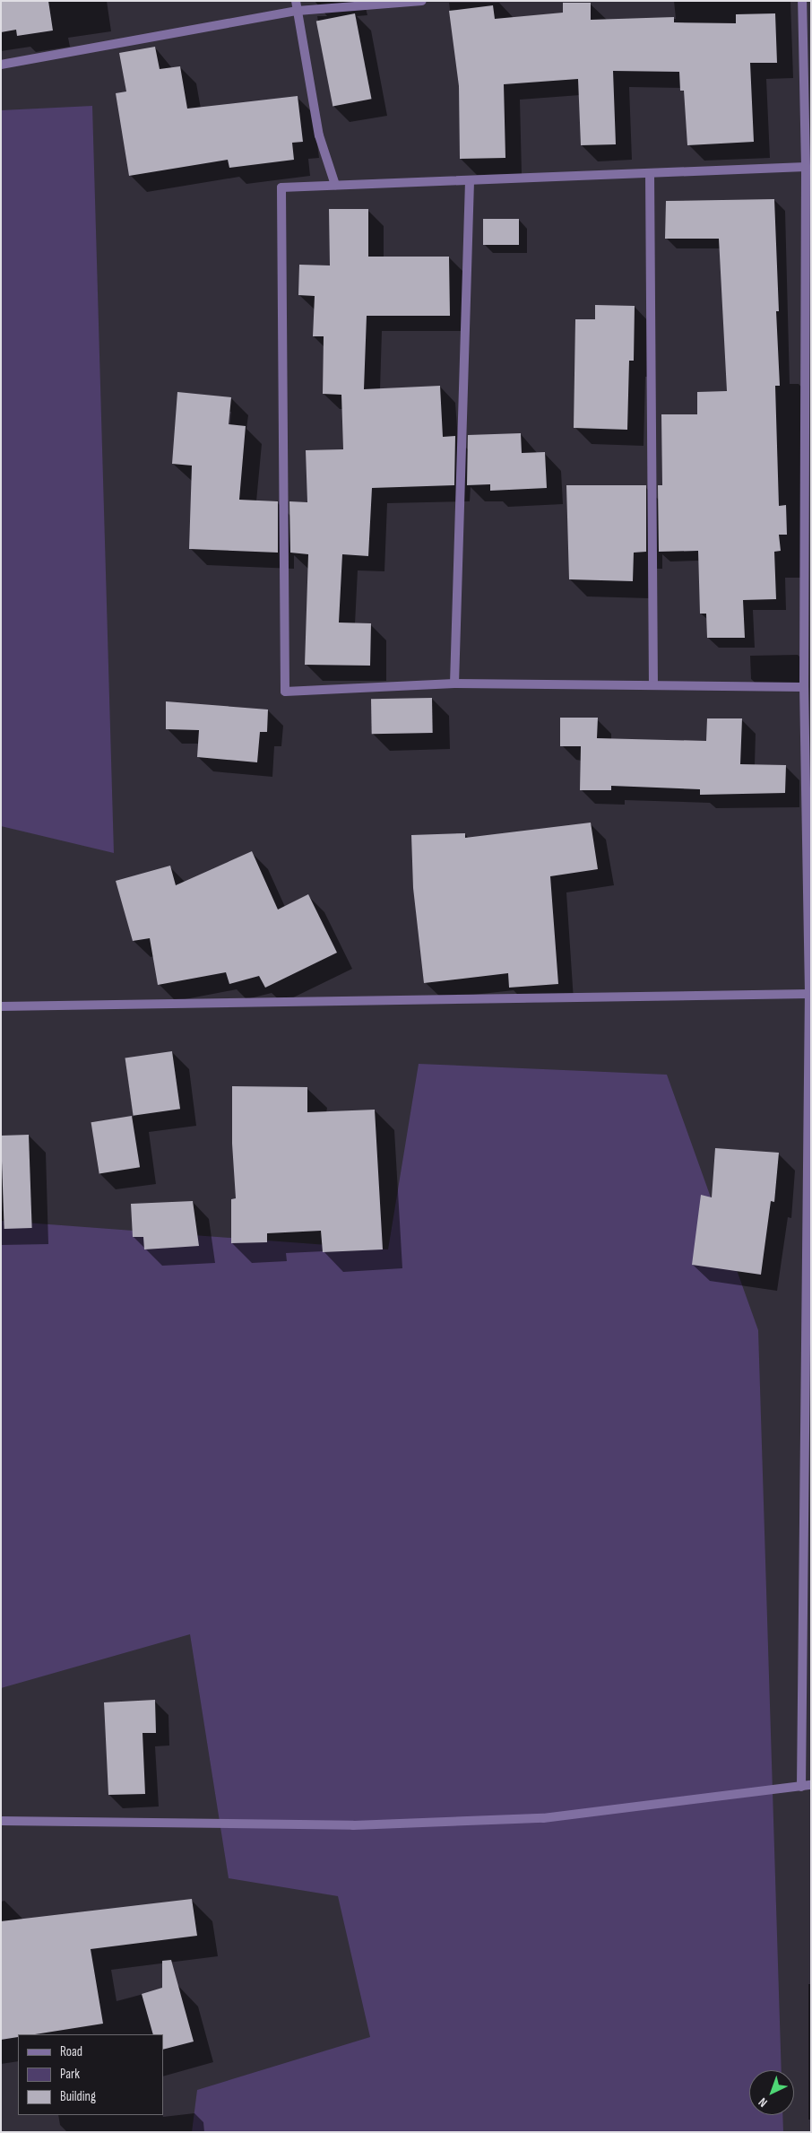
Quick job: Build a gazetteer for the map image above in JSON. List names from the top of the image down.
{
  "legend": ["Road", "Park", "Building"],
  "north": "bottom left"
}
